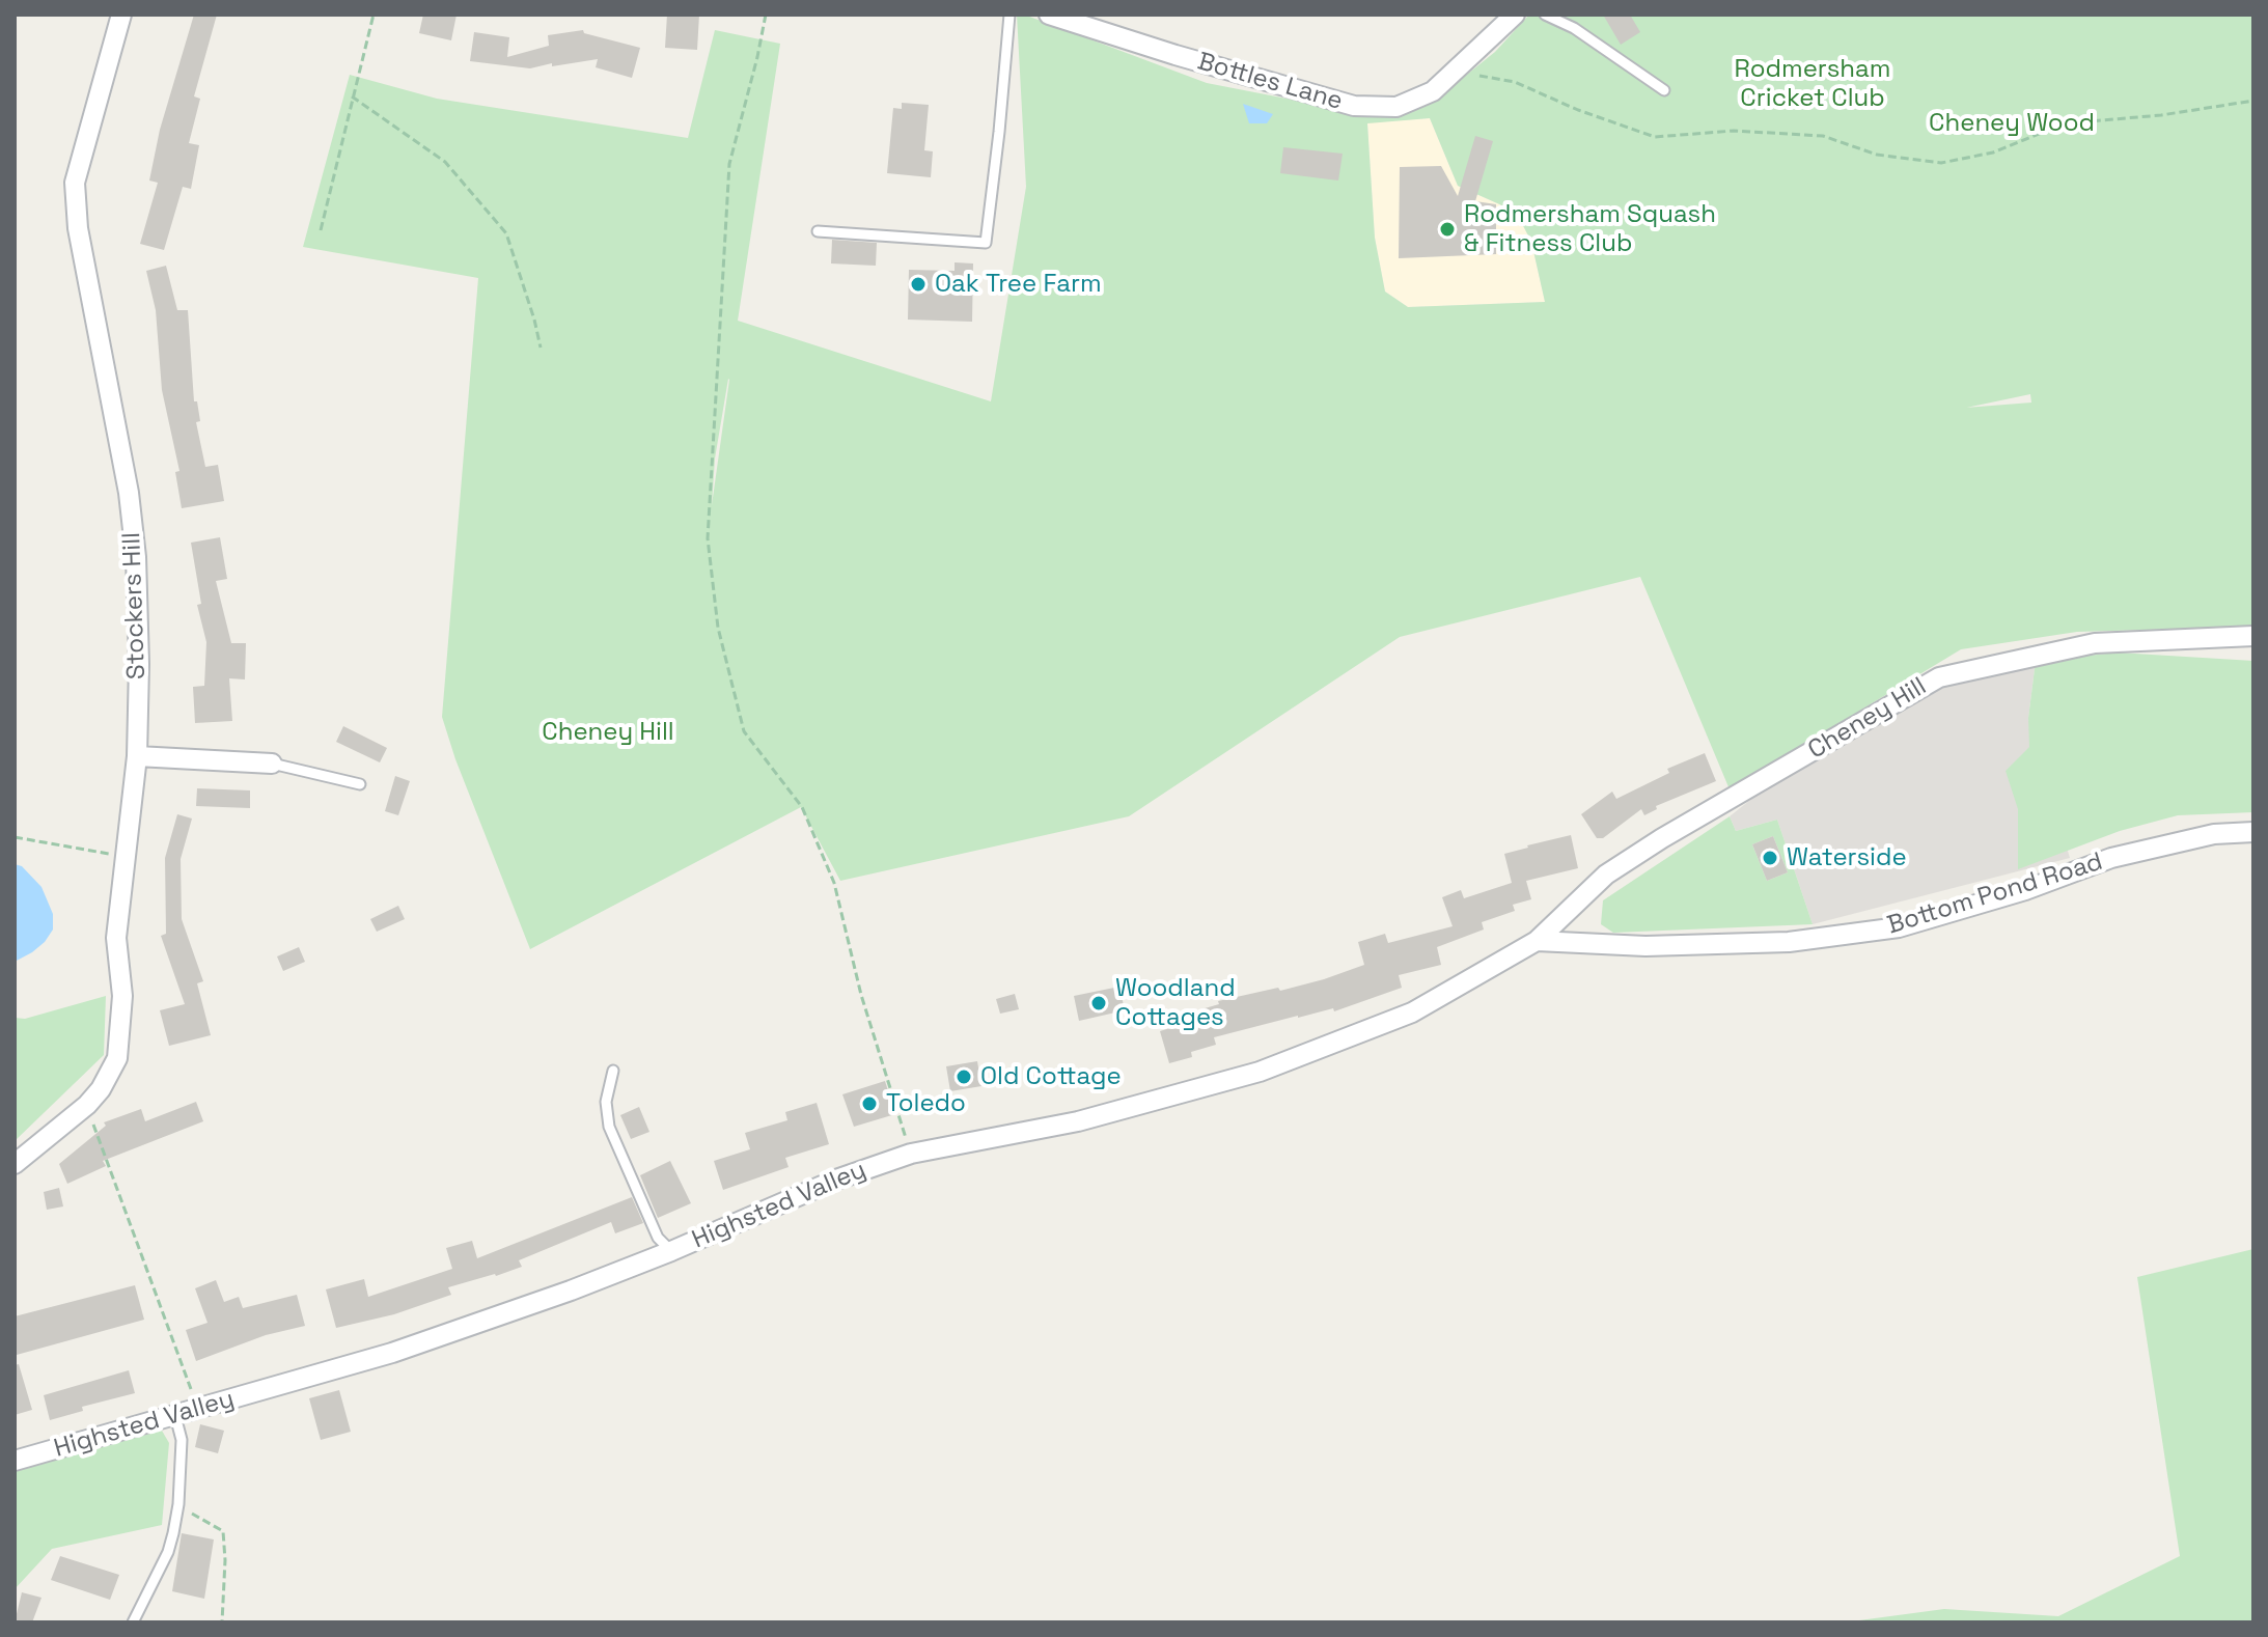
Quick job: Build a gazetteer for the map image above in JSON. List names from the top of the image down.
{
  "streets": {
    "street": [
      "Bottles Lane",
      "Stockers Hill",
      "Cheney Hill",
      "Bottom Pond Road",
      "Highsted Valley"
    ]
  },
  "crossings": [
    ["Cheney Hill", "Bottom Pond Road"],
    ["Cheney Hill", "Highsted Valley"],
    ["Bottom Pond Road", "Highsted Valley"]
  ],
  "parks": ["Rodmersham Cricket Club", "Cheney Wood", "Cheney Hill"],
  "places": [
    "Rodmersham Squash & Fitness Club",
    "Oak Tree Farm",
    "Waterside",
    "Woodland Cottages",
    "Old Cottage",
    "Toledo"
  ]
}
